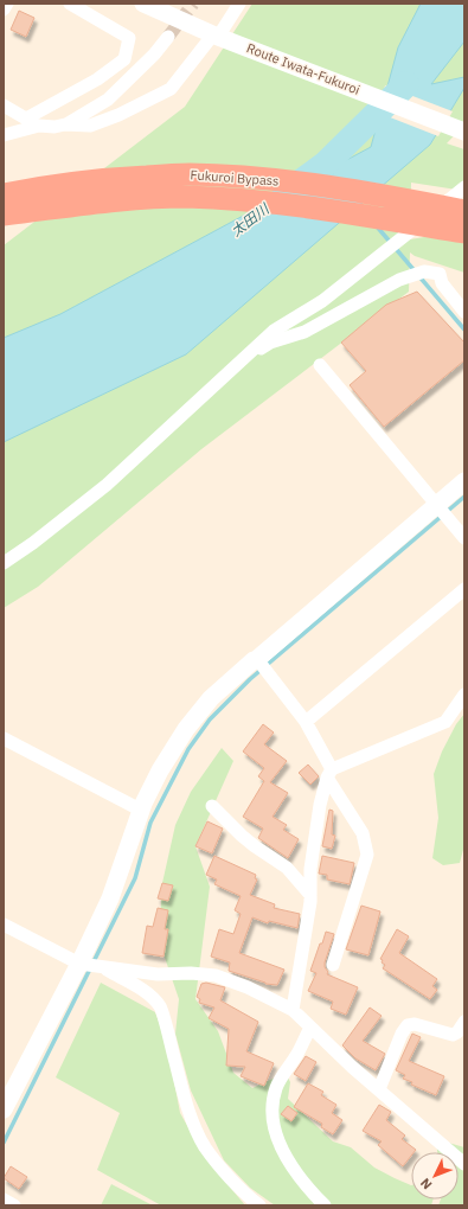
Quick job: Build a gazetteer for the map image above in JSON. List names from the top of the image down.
{
  "streets": {
    "highway": ["Fukuroi Bypass"],
    "street": ["Route Iwata-Fukuroi"]
  },
  "water": ["太田川"],
  "north": "bottom left"
}
